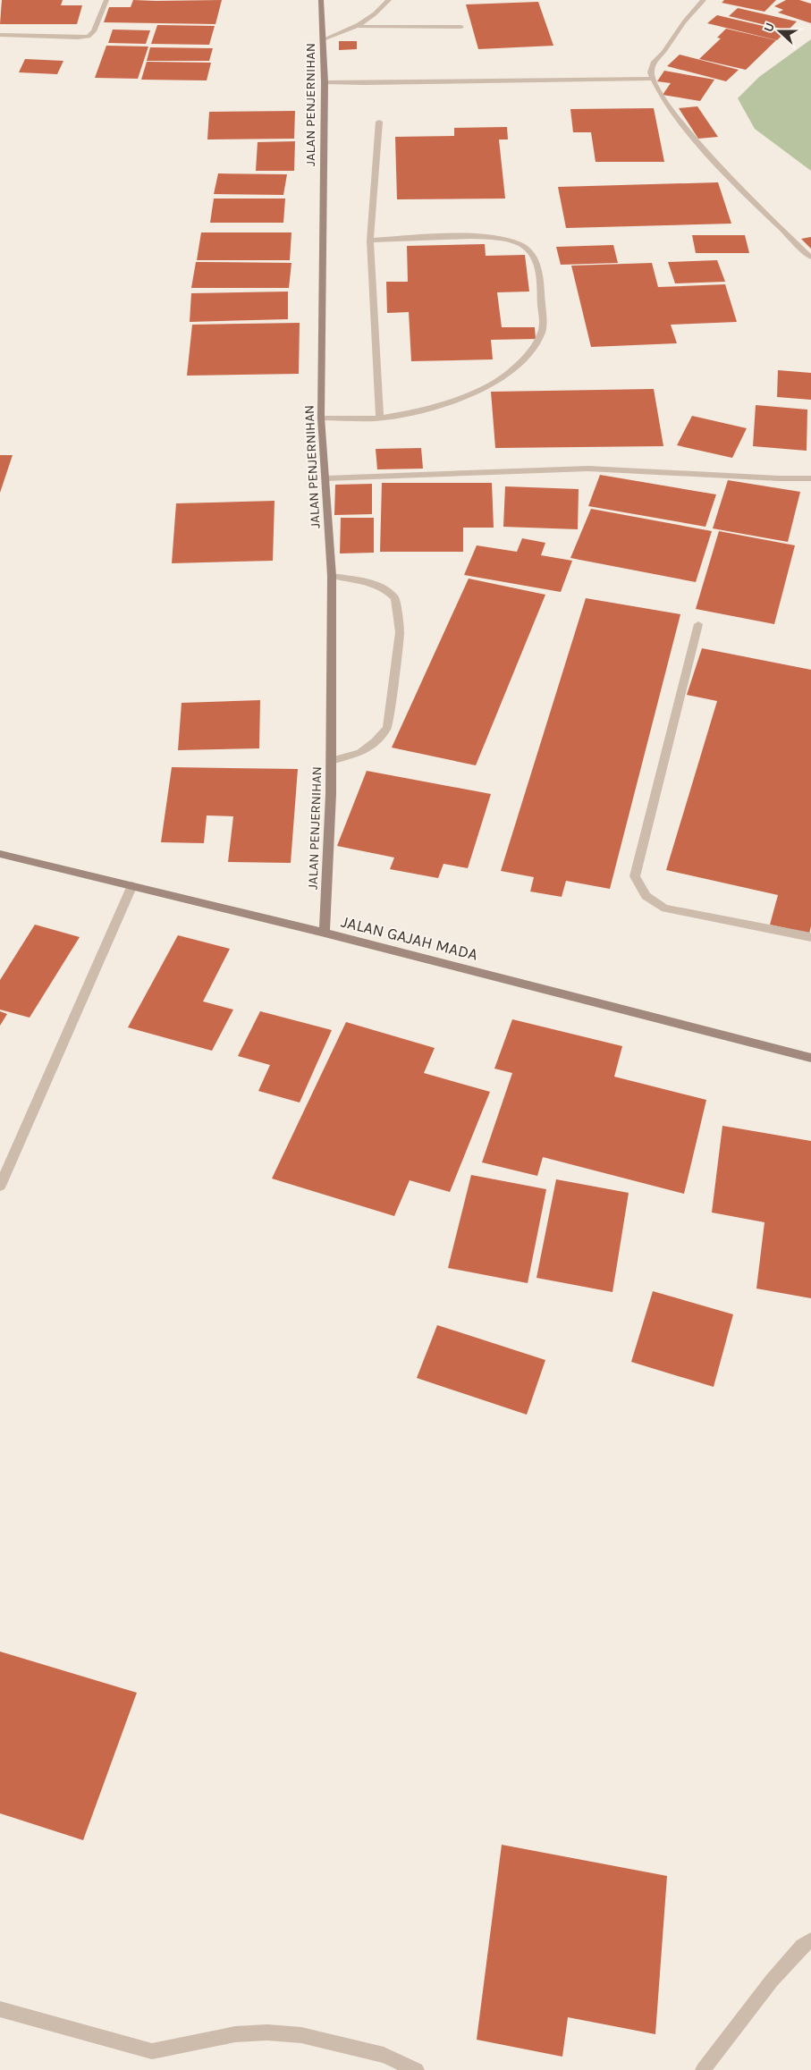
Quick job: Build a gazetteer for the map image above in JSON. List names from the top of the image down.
{
  "streets": {
    "street": ["JALAN PENJERNIHAN", "JALAN GAJAH MADA"]
  },
  "crossings": [
    ["JALAN PENJERNIHAN", "JALAN GAJAH MADA"]
  ],
  "north": "left"
}
